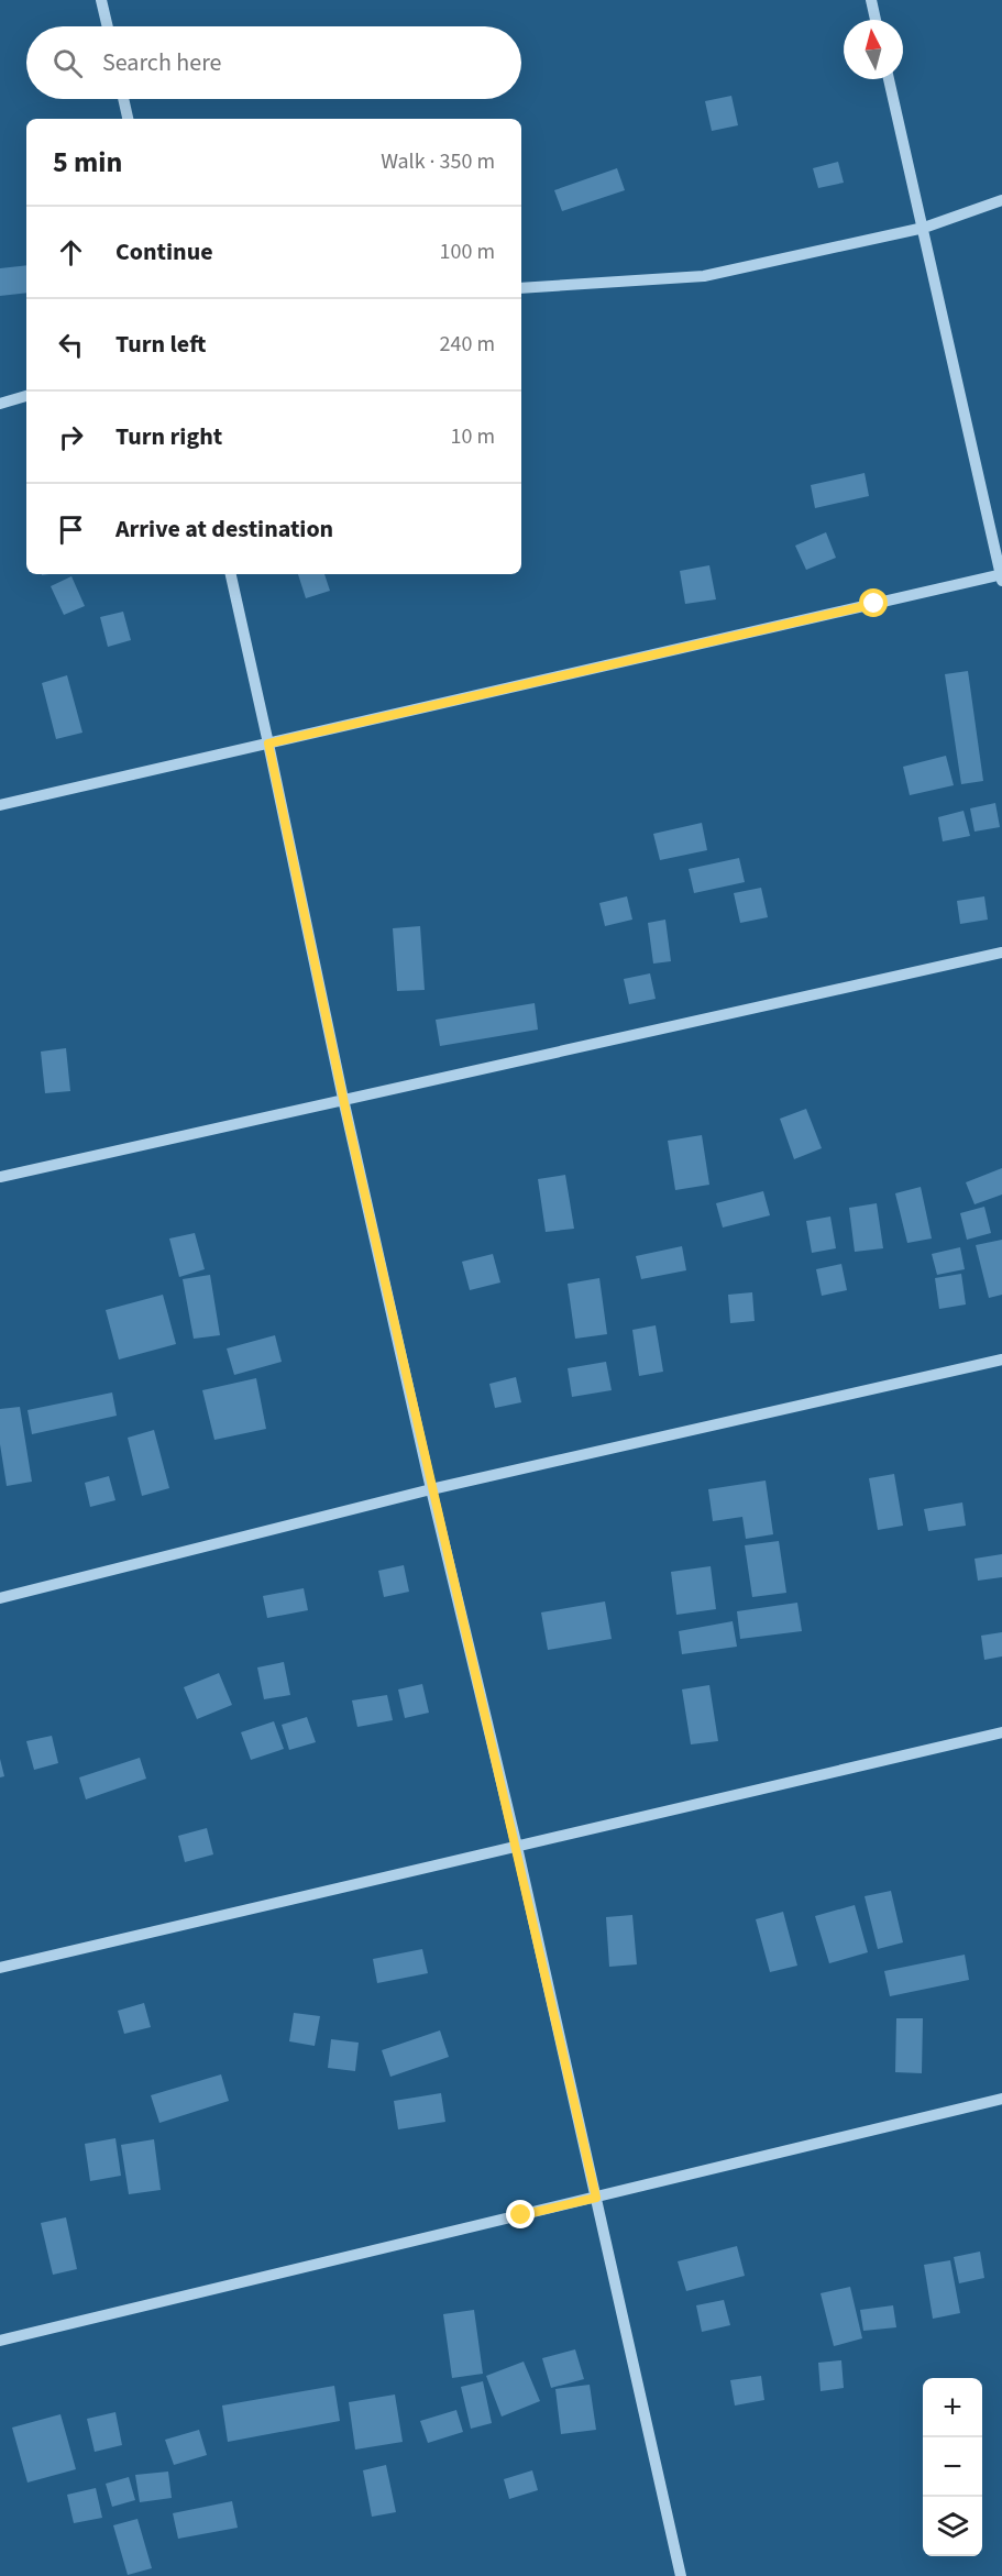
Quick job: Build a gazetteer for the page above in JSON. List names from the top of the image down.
{
  "north": "top",
  "page": {
    "search": "Search here",
    "heading": ["5 min", "Walk · 350 m"],
    "list": [
      ["Continue", "100 m"],
      ["Turn left", "240 m"],
      ["Turn right", "10 m"],
      "Arrive at destination"
    ],
    "map_buttons": ["+", "−"]
  }
}
